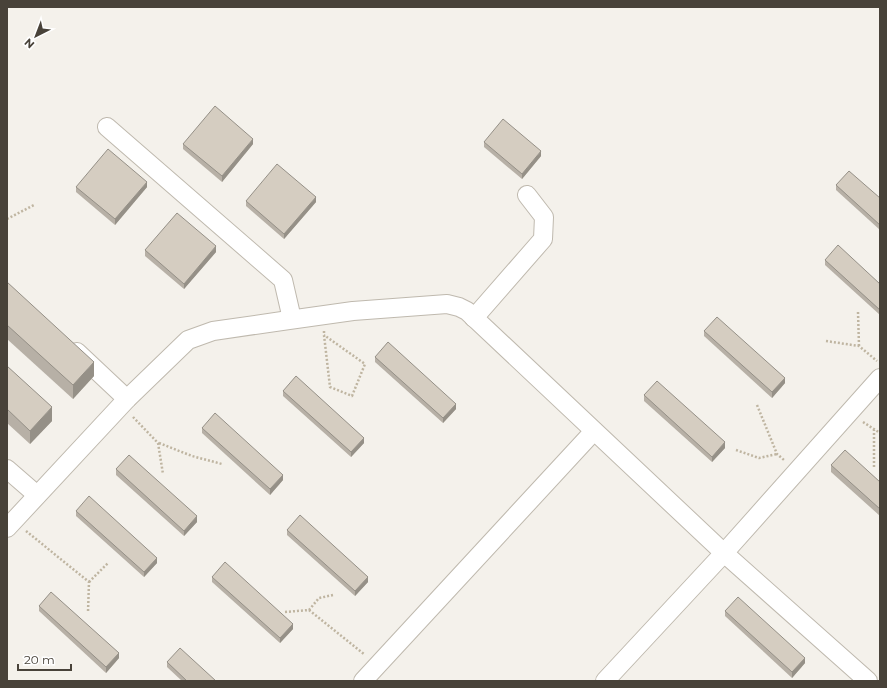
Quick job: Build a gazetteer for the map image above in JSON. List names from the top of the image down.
{
  "scale_bar": "20 m",
  "north": "bottom left"
}
